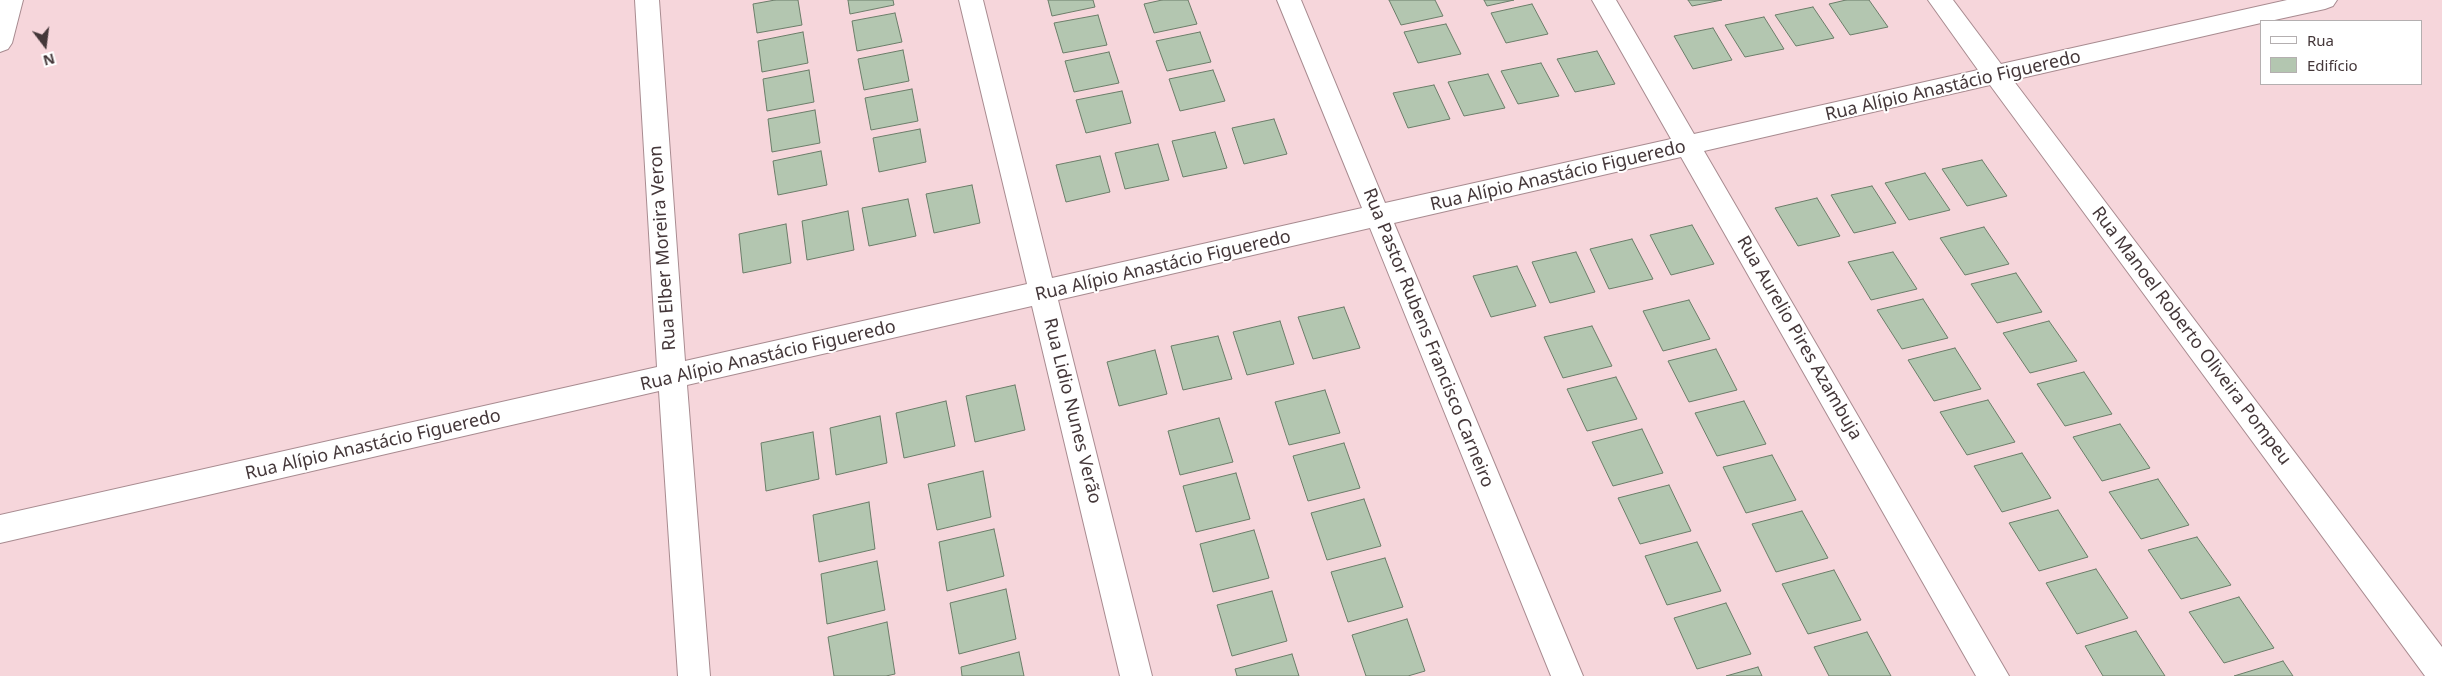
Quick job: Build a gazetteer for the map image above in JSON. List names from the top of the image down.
{
  "streets": {
    "street": [
      "Rua Alípio Anastácio Figueredo",
      "Rua Elber Moreira Veron",
      "Rua Manoel Roberto Oliveira Pompeu",
      "Rua Pastor Rubens Francisco Carneiro",
      "Rua Aurelio Pires Azambuja",
      "Rua Lidio Nunes Verão"
    ]
  },
  "crossings": [
    ["Rua Alípio Anastácio Figueredo", "Rua Elber Moreira Veron"],
    ["Rua Alípio Anastácio Figueredo", "Rua Manoel Roberto Oliveira Pompeu"],
    ["Rua Alípio Anastácio Figueredo", "Rua Pastor Rubens Francisco Carneiro"],
    ["Rua Alípio Anastácio Figueredo", "Rua Aurelio Pires Azambuja"],
    ["Rua Alípio Anastácio Figueredo", "Rua Lidio Nunes Verão"]
  ],
  "legend": ["Rua", "Edifício"],
  "north": "bottom"
}
